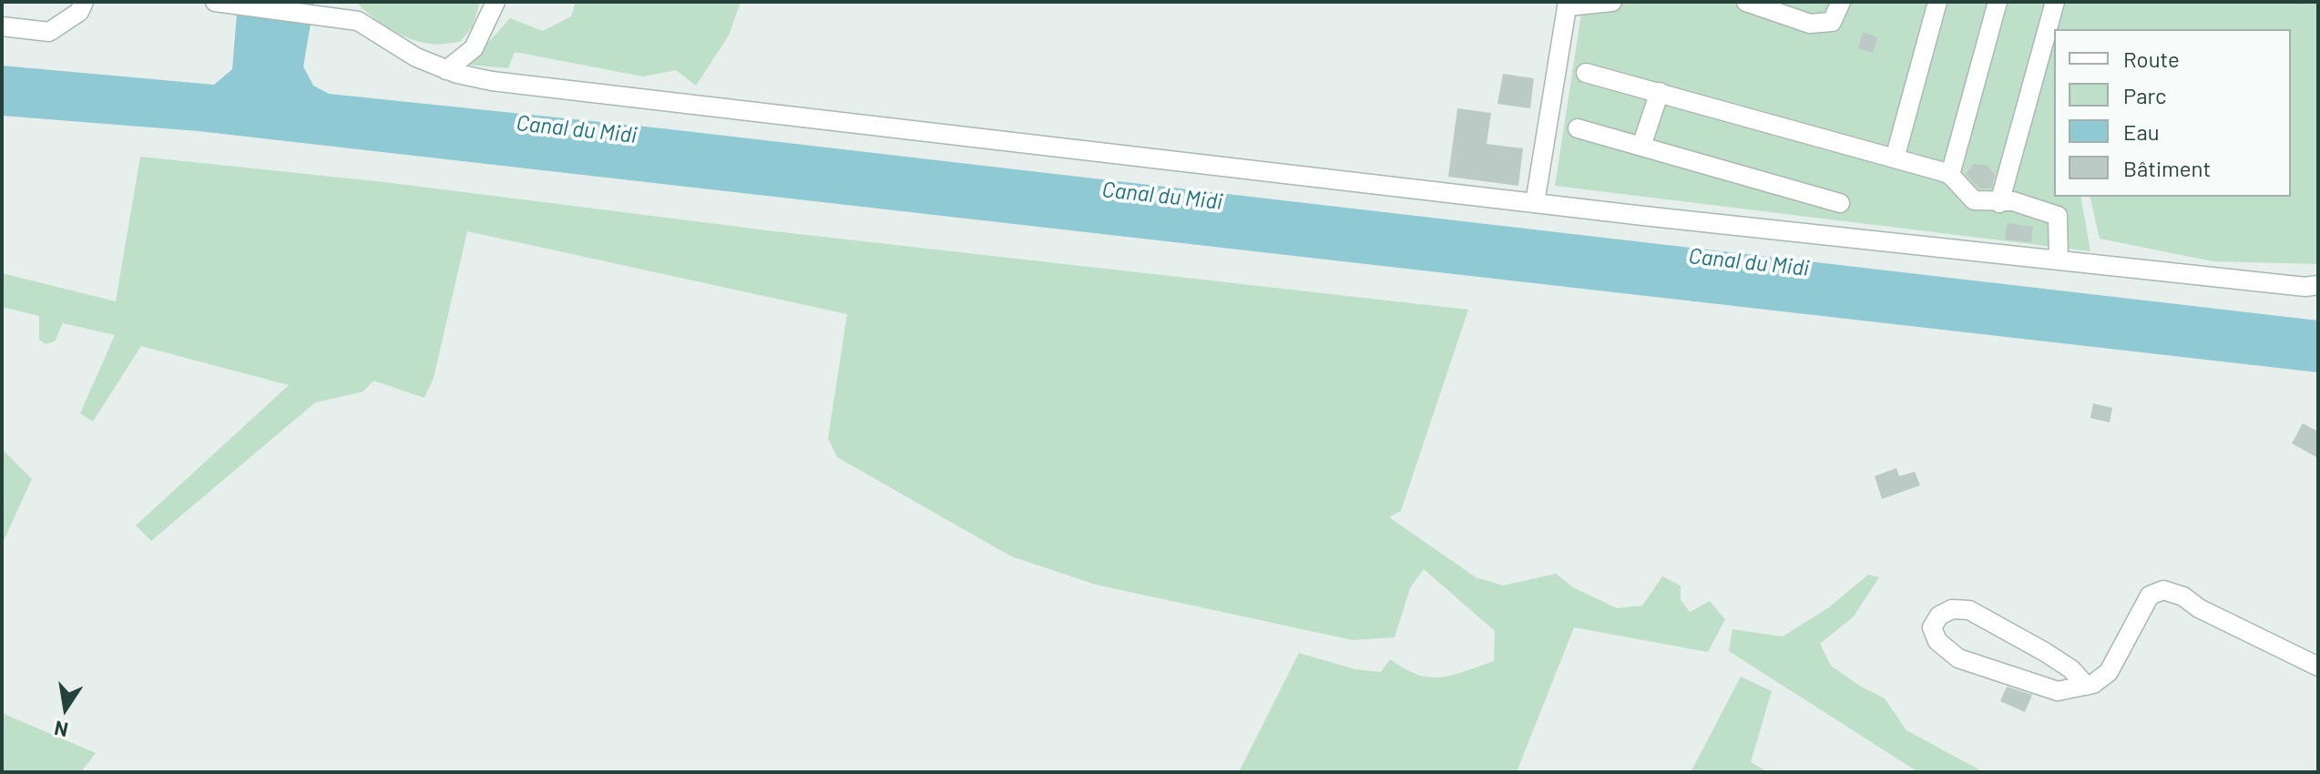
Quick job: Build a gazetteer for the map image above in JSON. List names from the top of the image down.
{
  "water": ["Canal du Midi"],
  "legend": [
    "Route",
    "Parc",
    "Eau",
    "Bâtiment"
  ],
  "north": "bottom"
}
